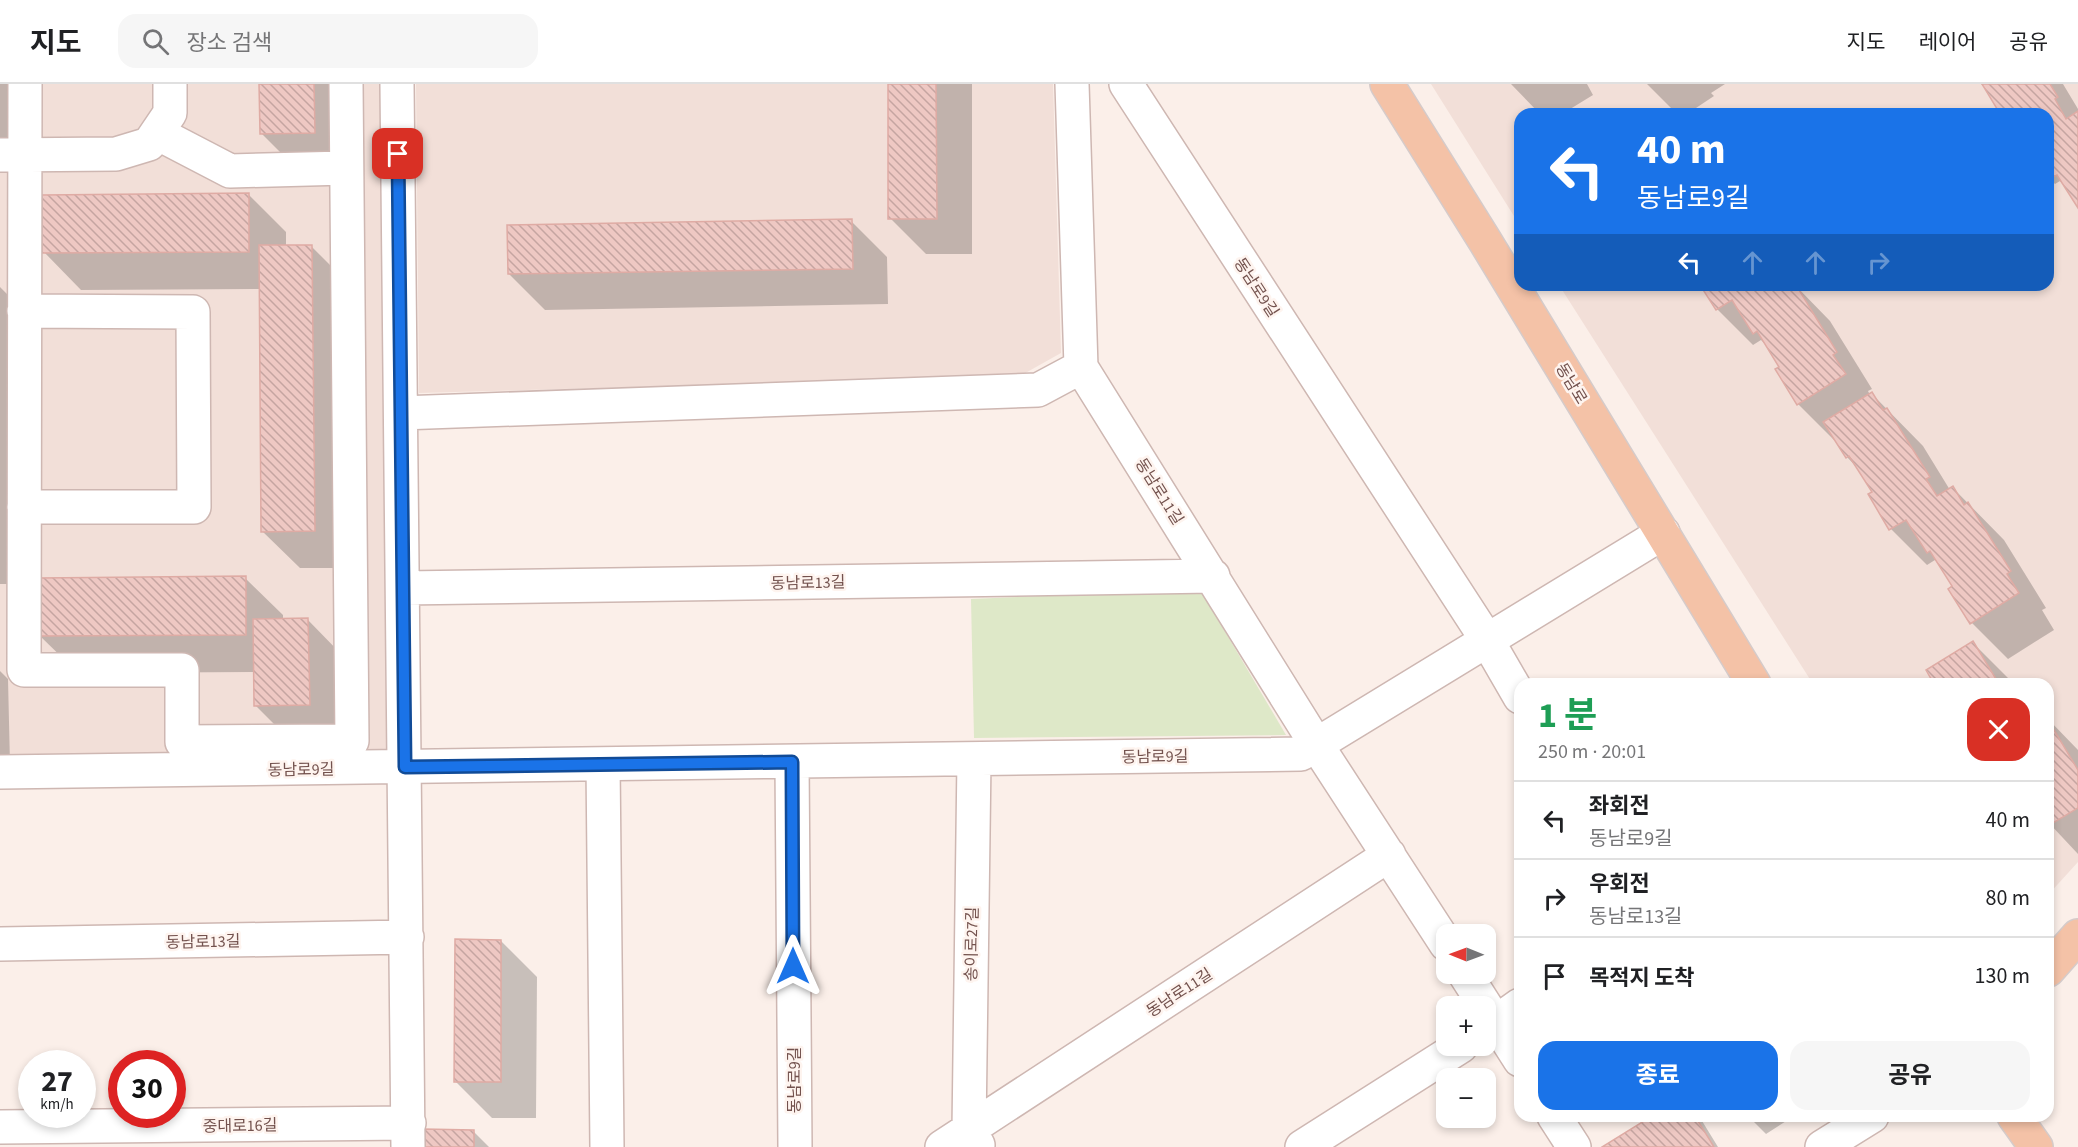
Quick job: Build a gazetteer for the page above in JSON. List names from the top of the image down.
{
  "streets": {
    "main road": ["동남로"],
    "street": [
      "동남로9길",
      "동남로11길",
      "동남로13길",
      "송이로27길",
      "중대로16길"
    ]
  },
  "crossings": [
    ["동남로9길", "동남로"],
    ["동남로9길", "동남로11길"],
    ["동남로9길", "송이로27길"],
    ["동남로11길", "동남로13길"],
    ["동남로11길", "송이로27길"]
  ],
  "north": "left",
  "page": {
    "header": "지도",
    "search": "장소 검색",
    "nav": ["지도", "레이어", "공유"],
    "turn": ["40 m", "동남로9길"],
    "heading": ["1 분", "250 m · 20:01"],
    "list": [
      {
        "name": "좌회전",
        "note": "동남로9길",
        "value": "40 m"
      },
      {
        "name": "우회전",
        "note": "동남로13길",
        "value": "80 m"
      },
      {
        "name": "목적지 도착",
        "value": "130 m"
      }
    ],
    "map_buttons": ["+", "−"],
    "buttons": ["종료", "공유"],
    "speed": "27 km/h",
    "limit": "30"
  }
}
